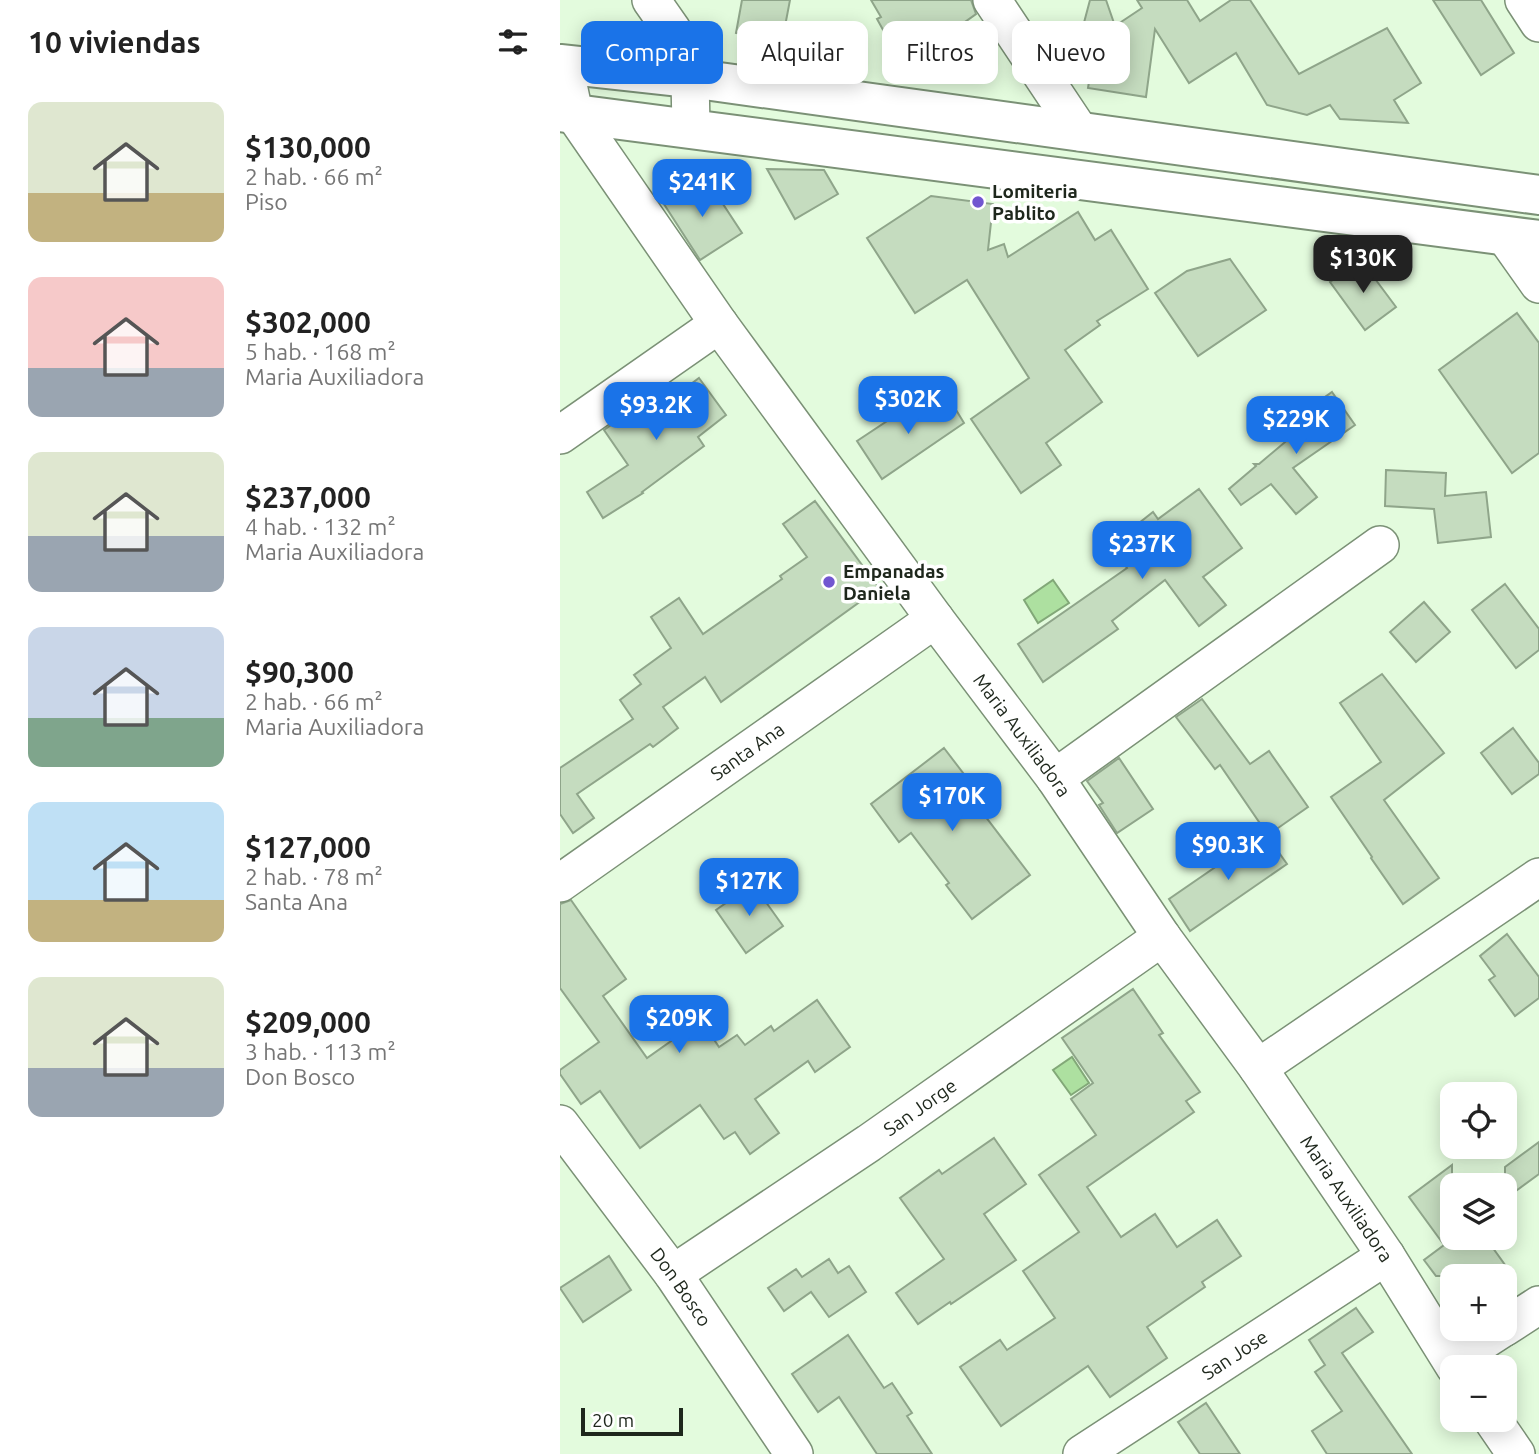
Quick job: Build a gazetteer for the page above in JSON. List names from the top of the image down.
{
  "streets": {
    "street": [
      "Maria Auxiliadora",
      "Santa Ana",
      "San Jorge",
      "Don Bosco",
      "San Jose"
    ]
  },
  "crossings": [
    ["Maria Auxiliadora", "Santa Ana"],
    ["Maria Auxiliadora", "San Jorge"],
    ["Maria Auxiliadora", "San Jose"],
    ["San Jorge", "Don Bosco"]
  ],
  "places": ["Lomiteria Pablito", "Empanadas Daniela"],
  "scale_bar": "20 m",
  "page": {
    "heading": "10 viviendas",
    "chip": [
      "Comprar",
      "Alquilar",
      "Filtros",
      "Nuevo"
    ],
    "list": [
      {
        "name": "$130,000",
        "note": "2 hab. · 66 m² · Piso"
      },
      {
        "name": "$302,000",
        "note": "5 hab. · 168 m² · Maria Auxiliadora"
      },
      {
        "name": "$237,000",
        "note": "4 hab. · 132 m² · Maria Auxiliadora"
      },
      {
        "name": "$90,300",
        "note": "2 hab. · 66 m² · Maria Auxiliadora"
      },
      {
        "name": "$127,000",
        "note": "2 hab. · 78 m² · Santa Ana"
      },
      {
        "name": "$209,000",
        "note": "3 hab. · 113 m² · Don Bosco"
      }
    ],
    "price": [
      "$241K",
      "$130K",
      "$302K",
      "$93.2K",
      "$229K",
      "$237K",
      "$170K",
      "$90.3K",
      "$127K",
      "$209K"
    ],
    "map_buttons": ["+", "−"],
    "scale": "20 m"
  }
}
